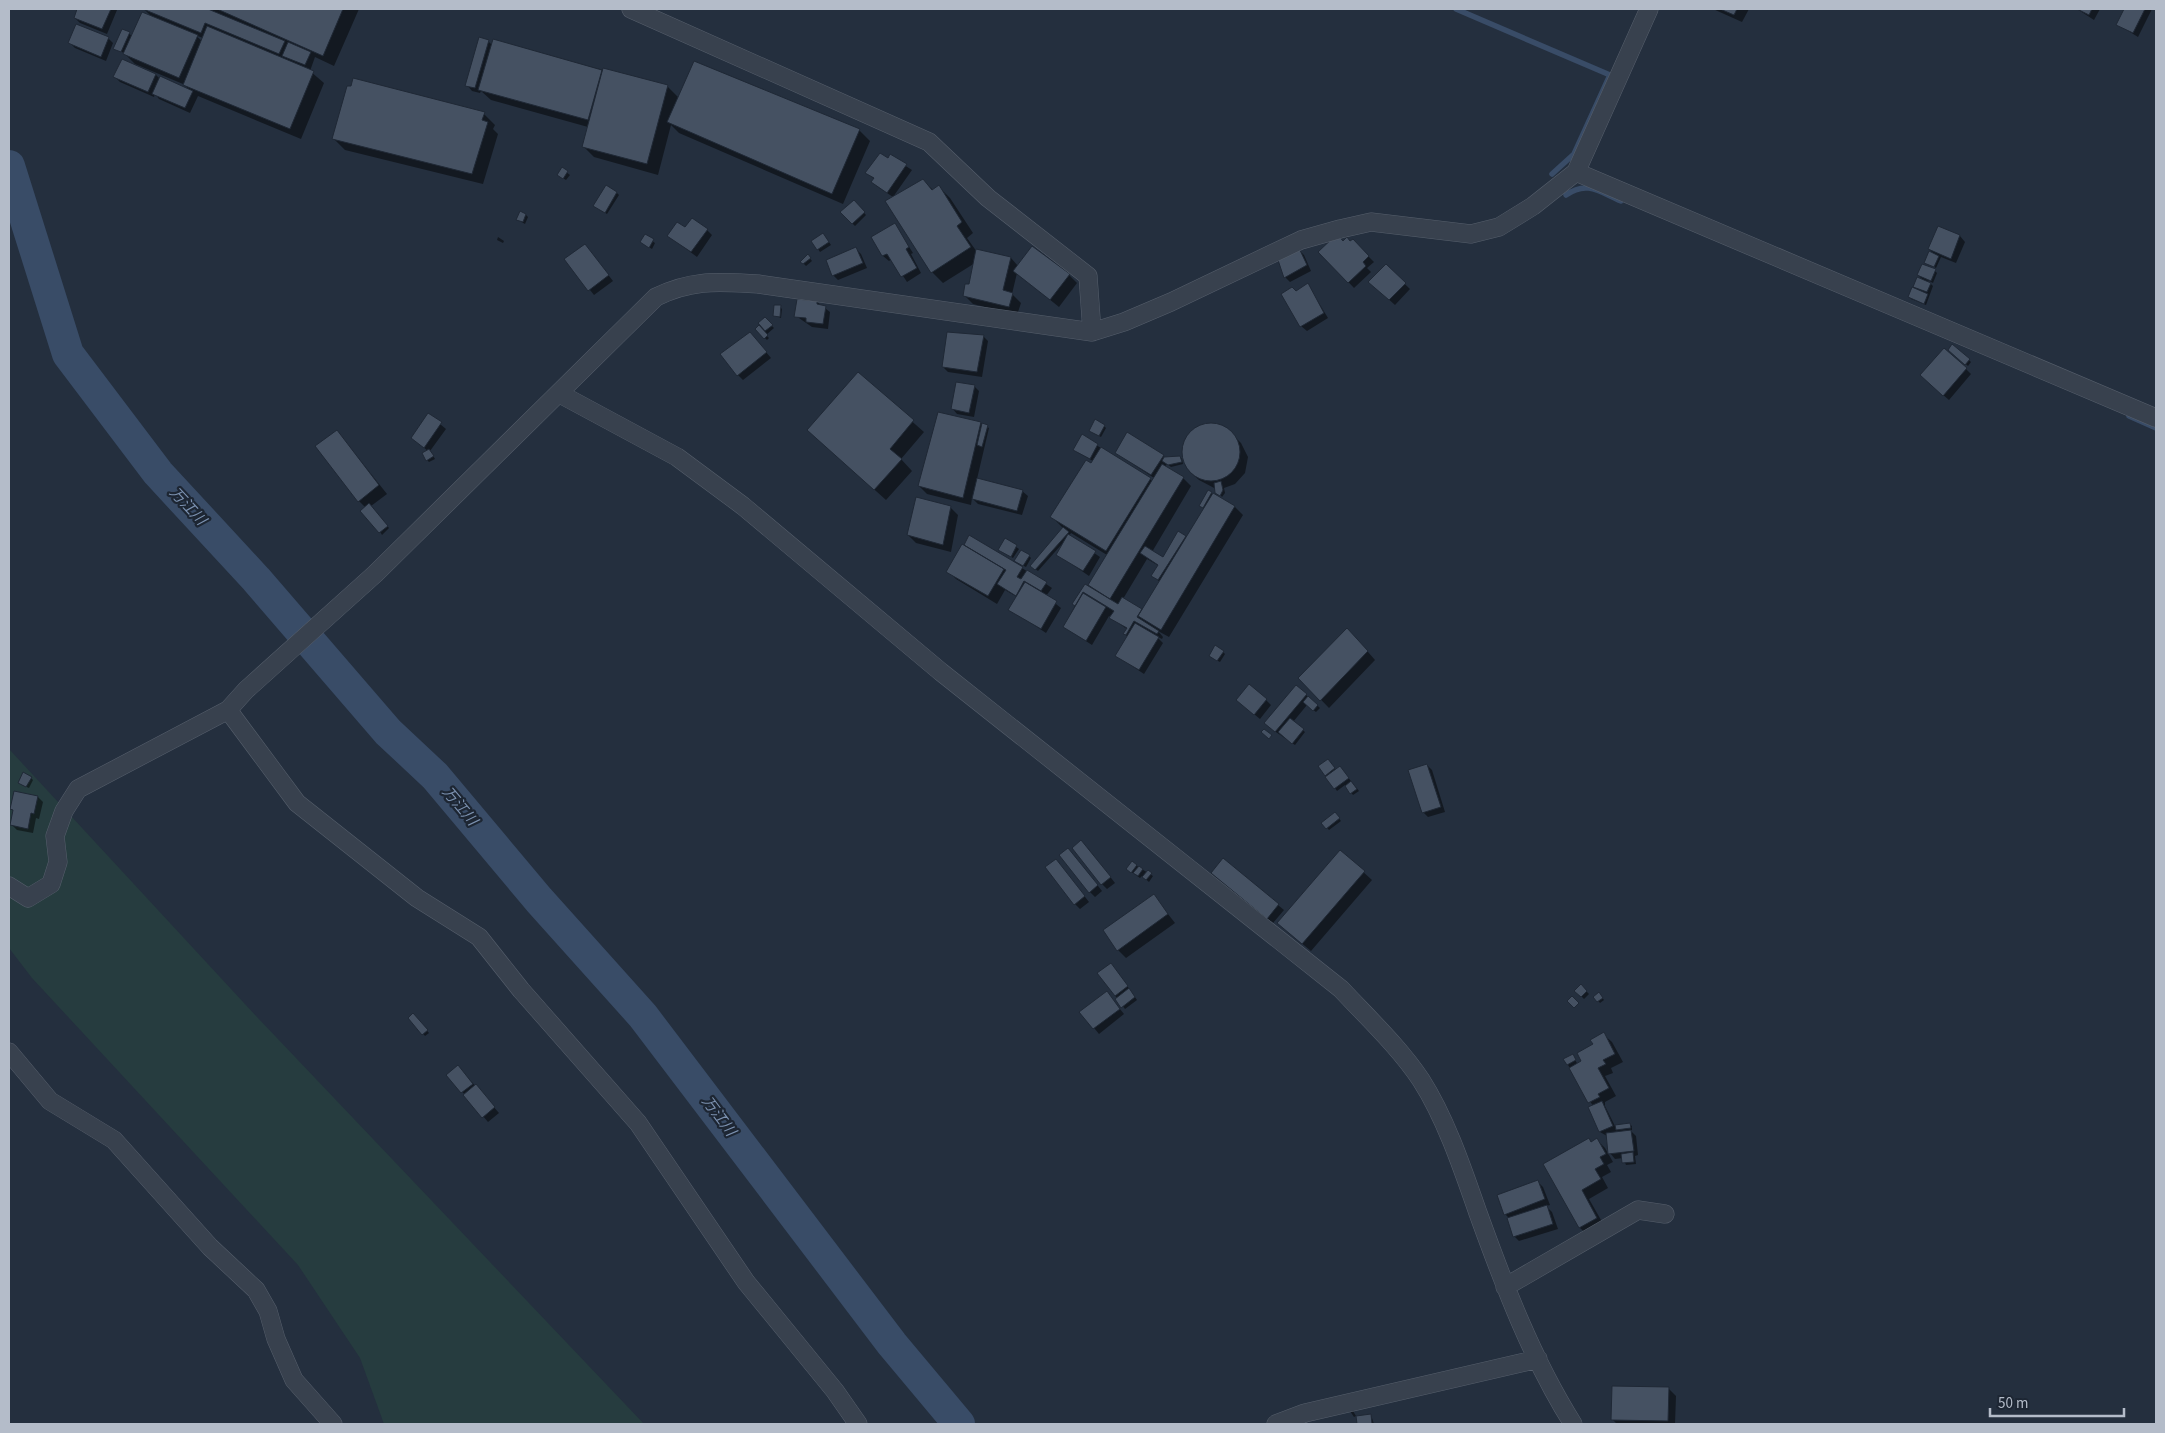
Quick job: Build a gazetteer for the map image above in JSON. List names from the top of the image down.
{
  "water": ["万江川"],
  "scale_bar": "50 m"
}
